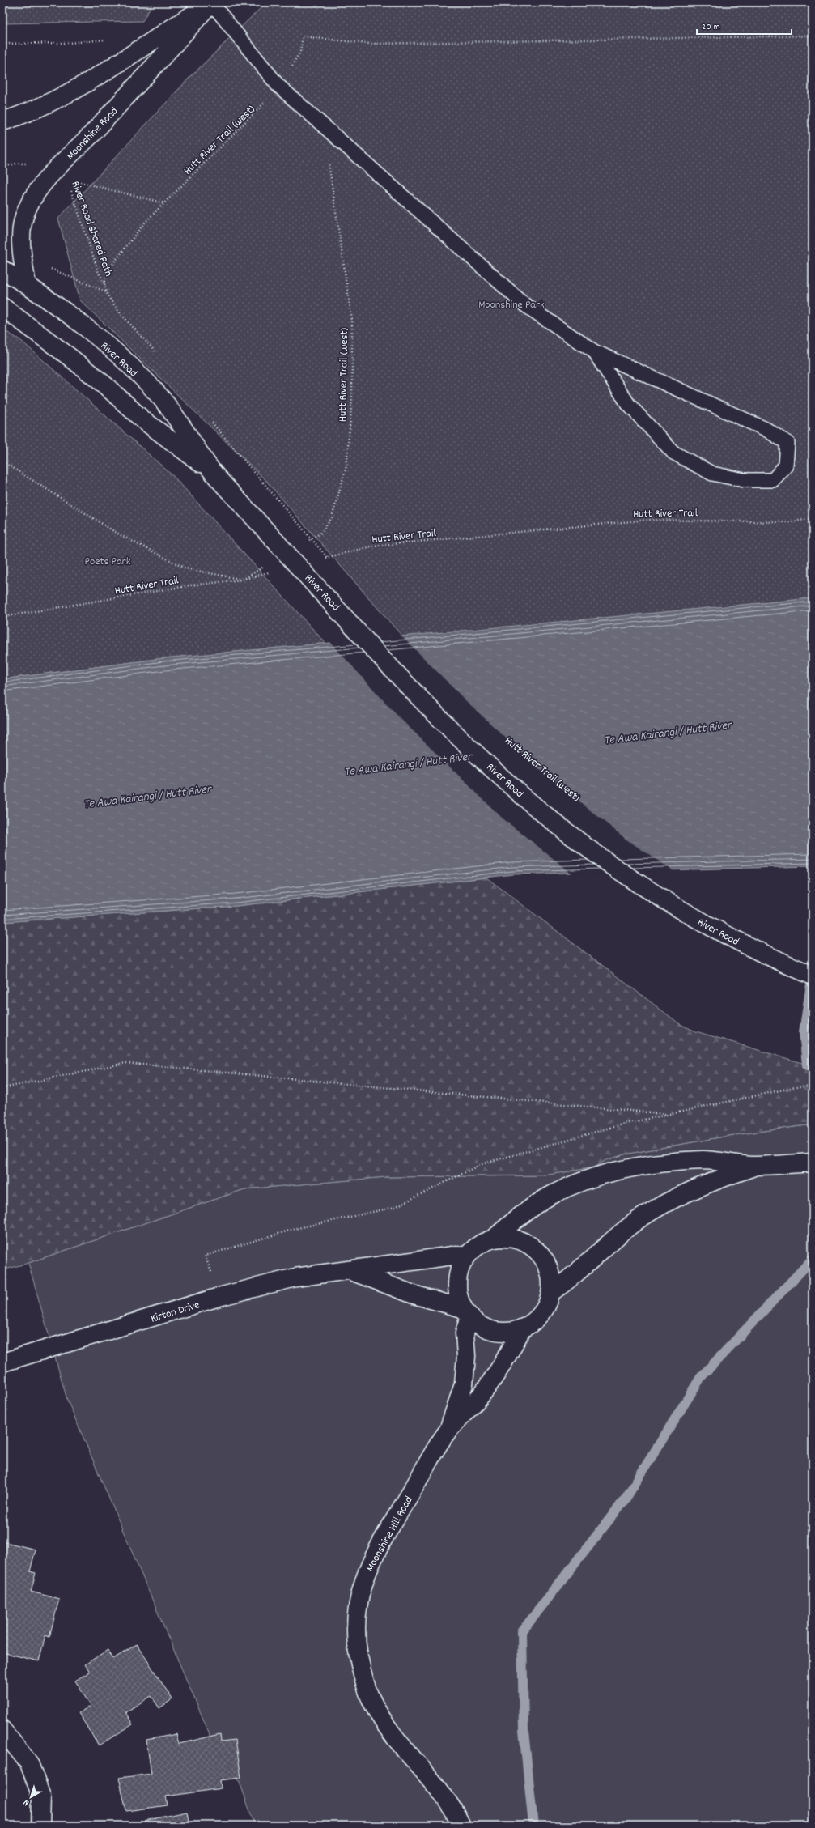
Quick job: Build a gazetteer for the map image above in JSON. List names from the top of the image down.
{
  "streets": {
    "main road": [
      "Moonshine Road",
      "River Road",
      "Kirton Drive",
      "Moonshine Hill Road"
    ],
    "path": ["Hutt River Trail (west)", "River Road Shared Path", "Hutt River Trail"]
  },
  "crossings": [
    ["Moonshine Road", "River Road Shared Path"],
    ["Moonshine Road", "River Road"],
    ["Hutt River Trail (west)", "River Road Shared Path"],
    ["Kirton Drive", "Moonshine Hill Road"]
  ],
  "water": ["Te Awa Kairangi / Hutt River"],
  "parks": ["Moonshine Park", "Poets Park"],
  "scale_bar": "20 m",
  "north": "bottom left"
}
